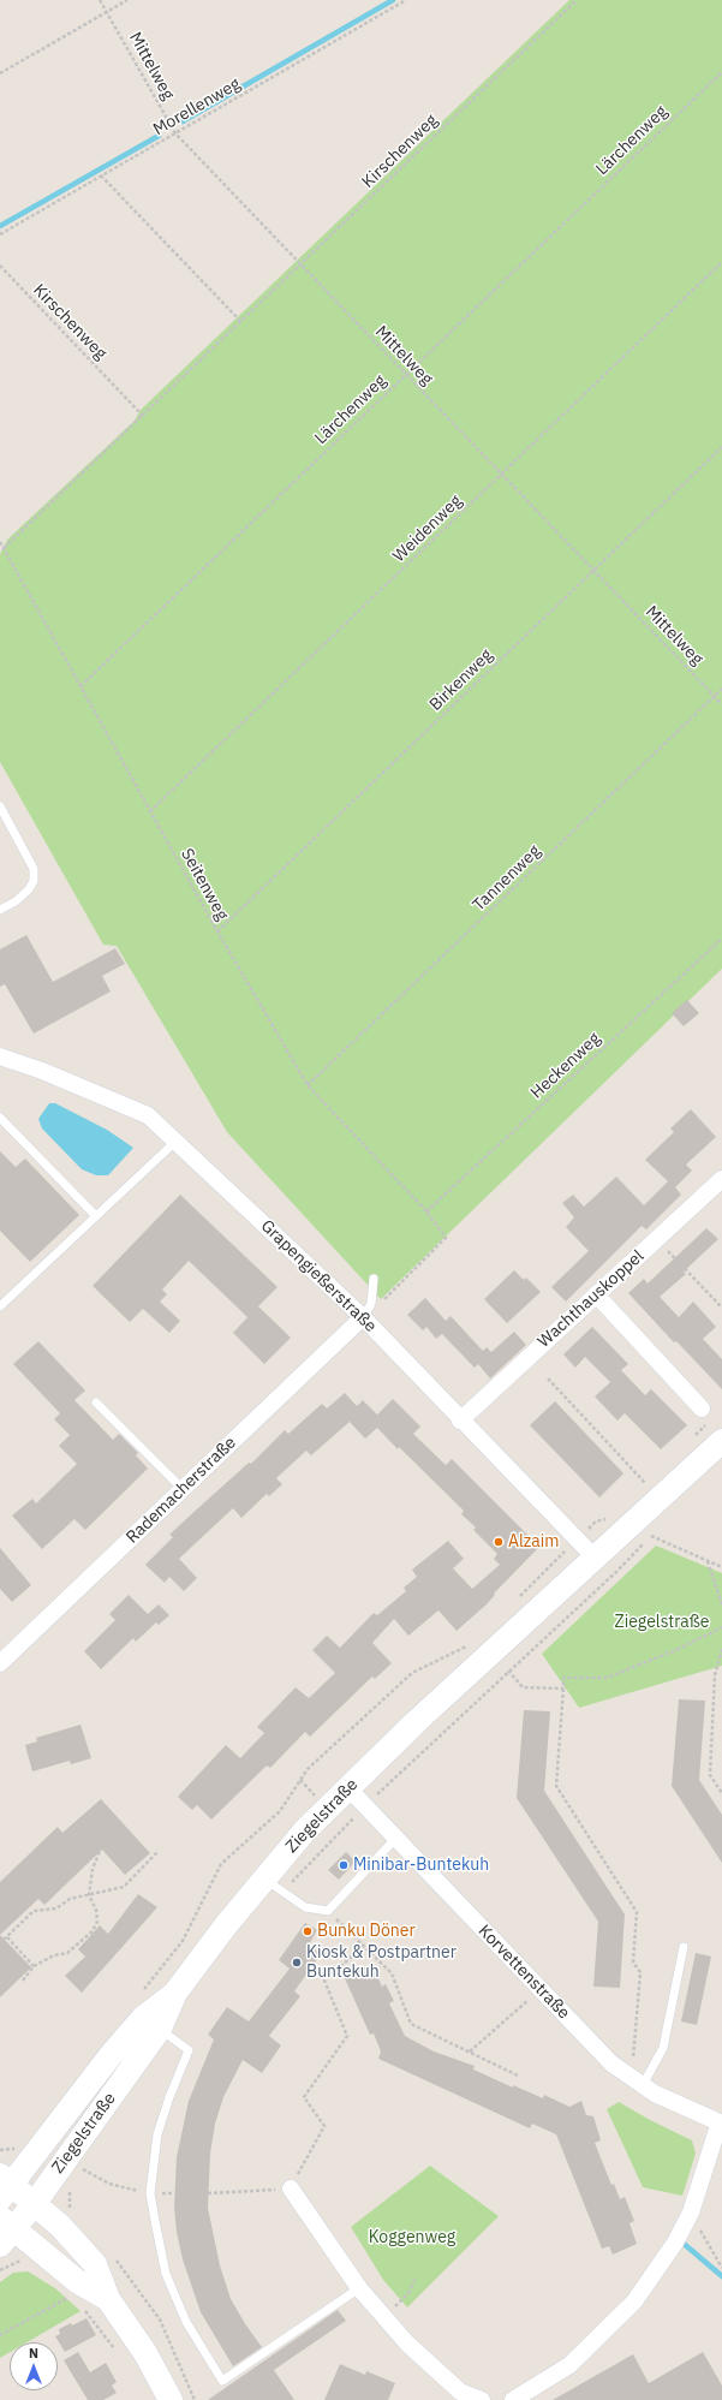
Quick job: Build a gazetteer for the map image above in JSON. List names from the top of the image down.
{
  "streets": {
    "main road": ["Ziegelstraße"],
    "street": [
      "Grapengießerstraße",
      "Wachthauskoppel",
      "Rademacherstraße",
      "Korvettenstraße"
    ],
    "path": [
      "Mittelweg",
      "Morellenweg",
      "Lärchenweg",
      "Kirschenweg",
      "Weidenweg",
      "Birkenweg",
      "Tannenweg",
      "Seitenweg",
      "Heckenweg"
    ]
  },
  "crossings": [
    ["Mittelweg", "Morellenweg"],
    ["Mittelweg", "Lärchenweg"],
    ["Mittelweg", "Kirschenweg"],
    ["Mittelweg", "Weidenweg"],
    ["Mittelweg", "Birkenweg"],
    ["Mittelweg", "Tannenweg"],
    ["Lärchenweg", "Seitenweg"],
    ["Kirschenweg", "Seitenweg"],
    ["Weidenweg", "Seitenweg"],
    ["Birkenweg", "Seitenweg"],
    ["Tannenweg", "Seitenweg"],
    ["Seitenweg", "Heckenweg"],
    ["Seitenweg", "Grapengießerstraße"],
    ["Seitenweg", "Rademacherstraße"],
    ["Grapengießerstraße", "Wachthauskoppel"],
    ["Grapengießerstraße", "Rademacherstraße"],
    ["Grapengießerstraße", "Ziegelstraße"],
    ["Ziegelstraße", "Korvettenstraße"]
  ],
  "parks": ["Ziegelstraße", "Koggenweg"],
  "places": [
    "Alzaim",
    "Minibar-Buntekuh",
    "Bunku Döner",
    "Kiosk & Postpartner Buntekuh"
  ],
  "north": "top"
}
